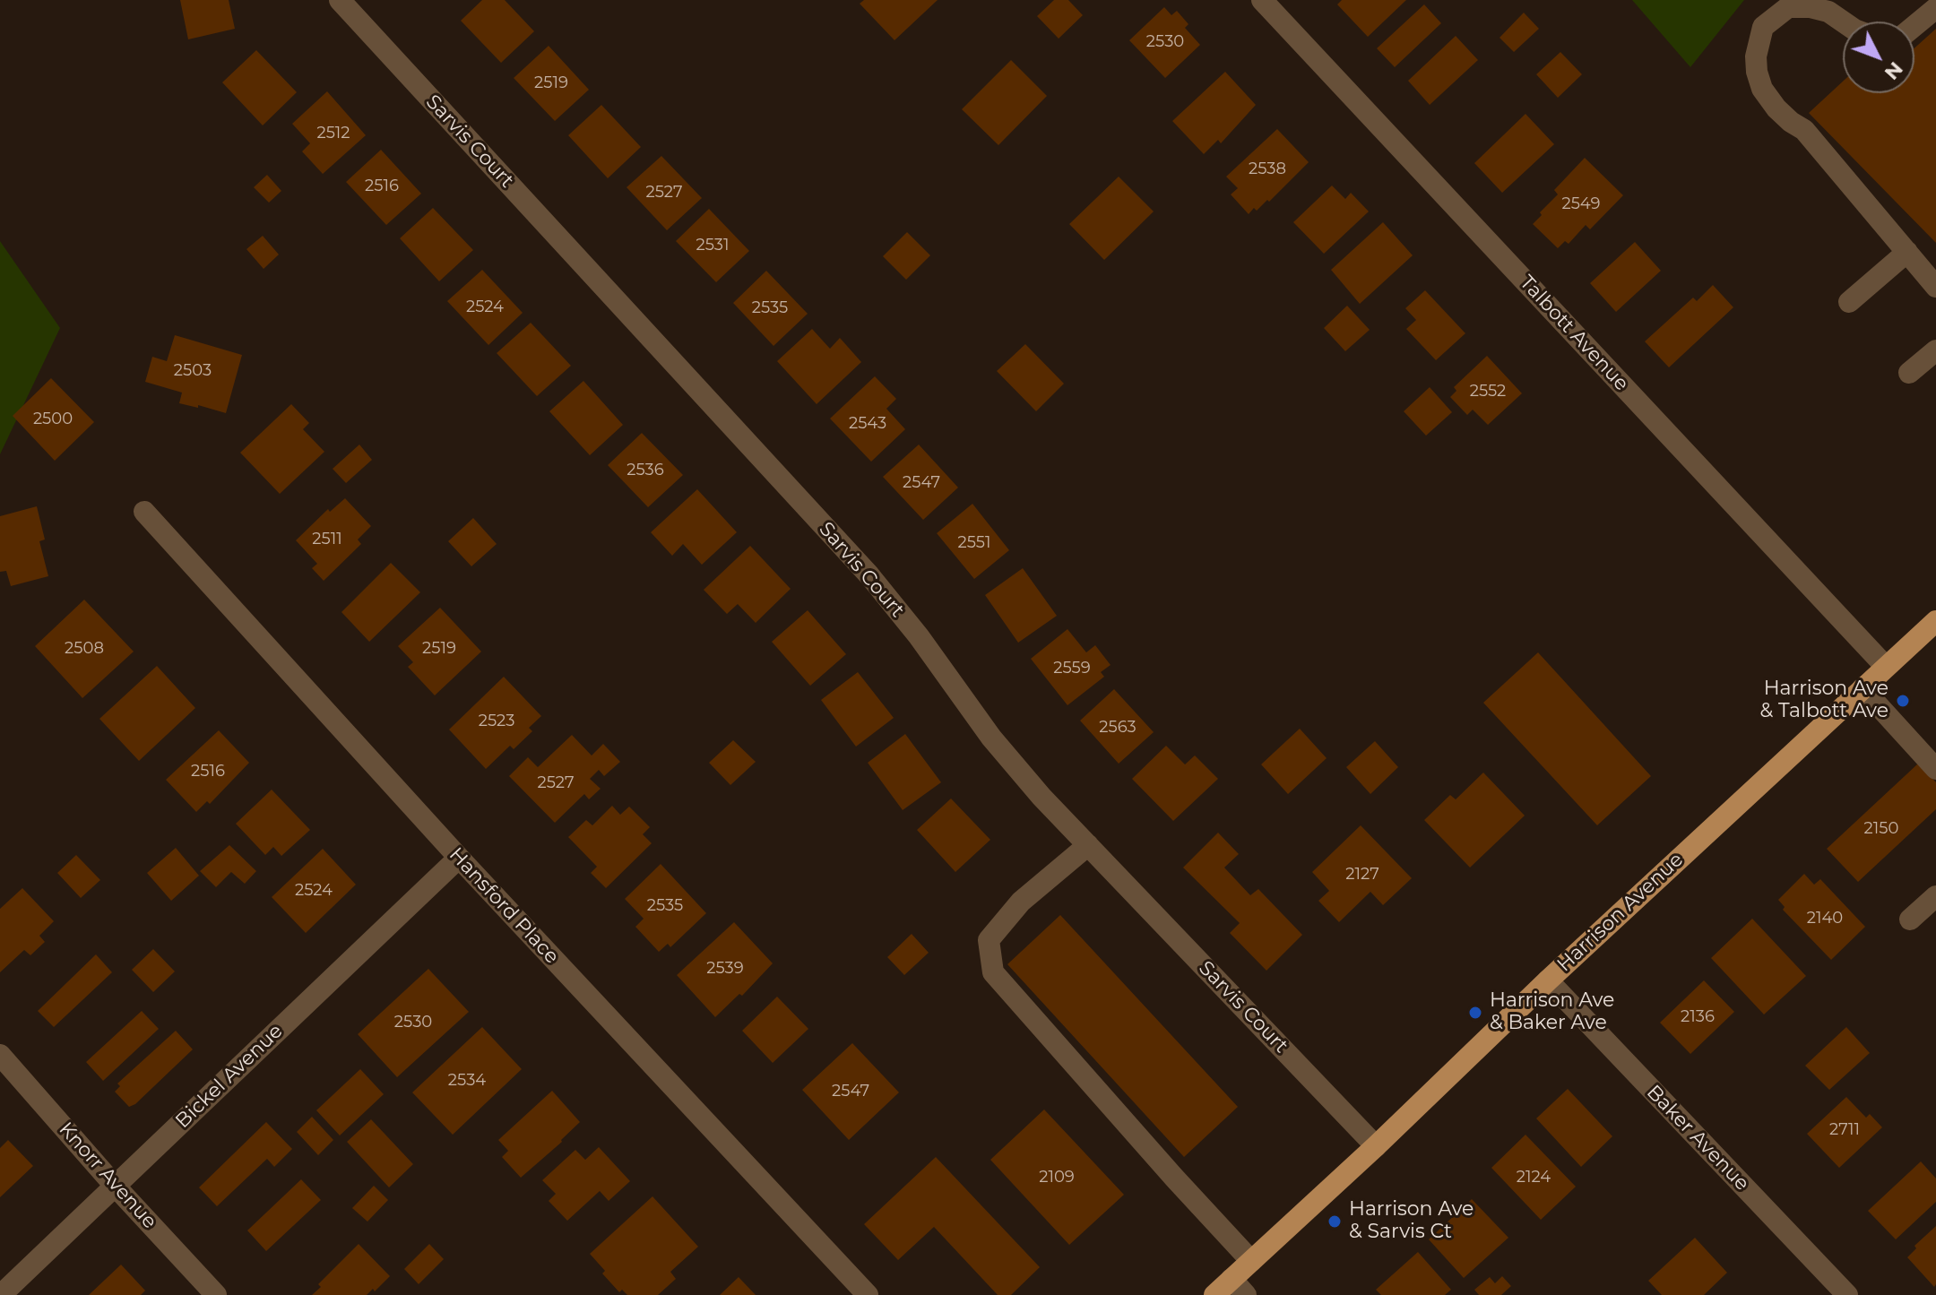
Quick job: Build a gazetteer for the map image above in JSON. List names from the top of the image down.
{
  "streets": {
    "main road": ["Harrison Avenue"],
    "street": [
      "Sarvis Court",
      "Talbott Avenue",
      "Hansford Place",
      "Bickel Avenue",
      "Baker Avenue",
      "Knorr Avenue"
    ]
  },
  "crossings": [
    ["Sarvis Court", "Harrison Avenue"],
    ["Talbott Avenue", "Harrison Avenue"],
    ["Hansford Place", "Bickel Avenue"],
    ["Harrison Avenue", "Baker Avenue"],
    ["Bickel Avenue", "Knorr Avenue"]
  ],
  "places": ["Harrison Ave & Talbott Ave", "Harrison Ave & Baker Ave", "Harrison Ave & Sarvis Ct"],
  "house_numbers": [
    "2530",
    "2519",
    "2512",
    "2538",
    "2516",
    "2527",
    "2549",
    "2531",
    "2524",
    "2535",
    "2503",
    "2552",
    "2500",
    "2543",
    "2536",
    "2547",
    "2511",
    "2551",
    "2508",
    "2519",
    "2559",
    "2523",
    "2563",
    "2516",
    "2527",
    "2150",
    "2127",
    "2524",
    "2535",
    "2140",
    "2539",
    "2136",
    "2530",
    "2534",
    "2547",
    "2711",
    "2109",
    "2124"
  ],
  "north": "bottom right"
}
